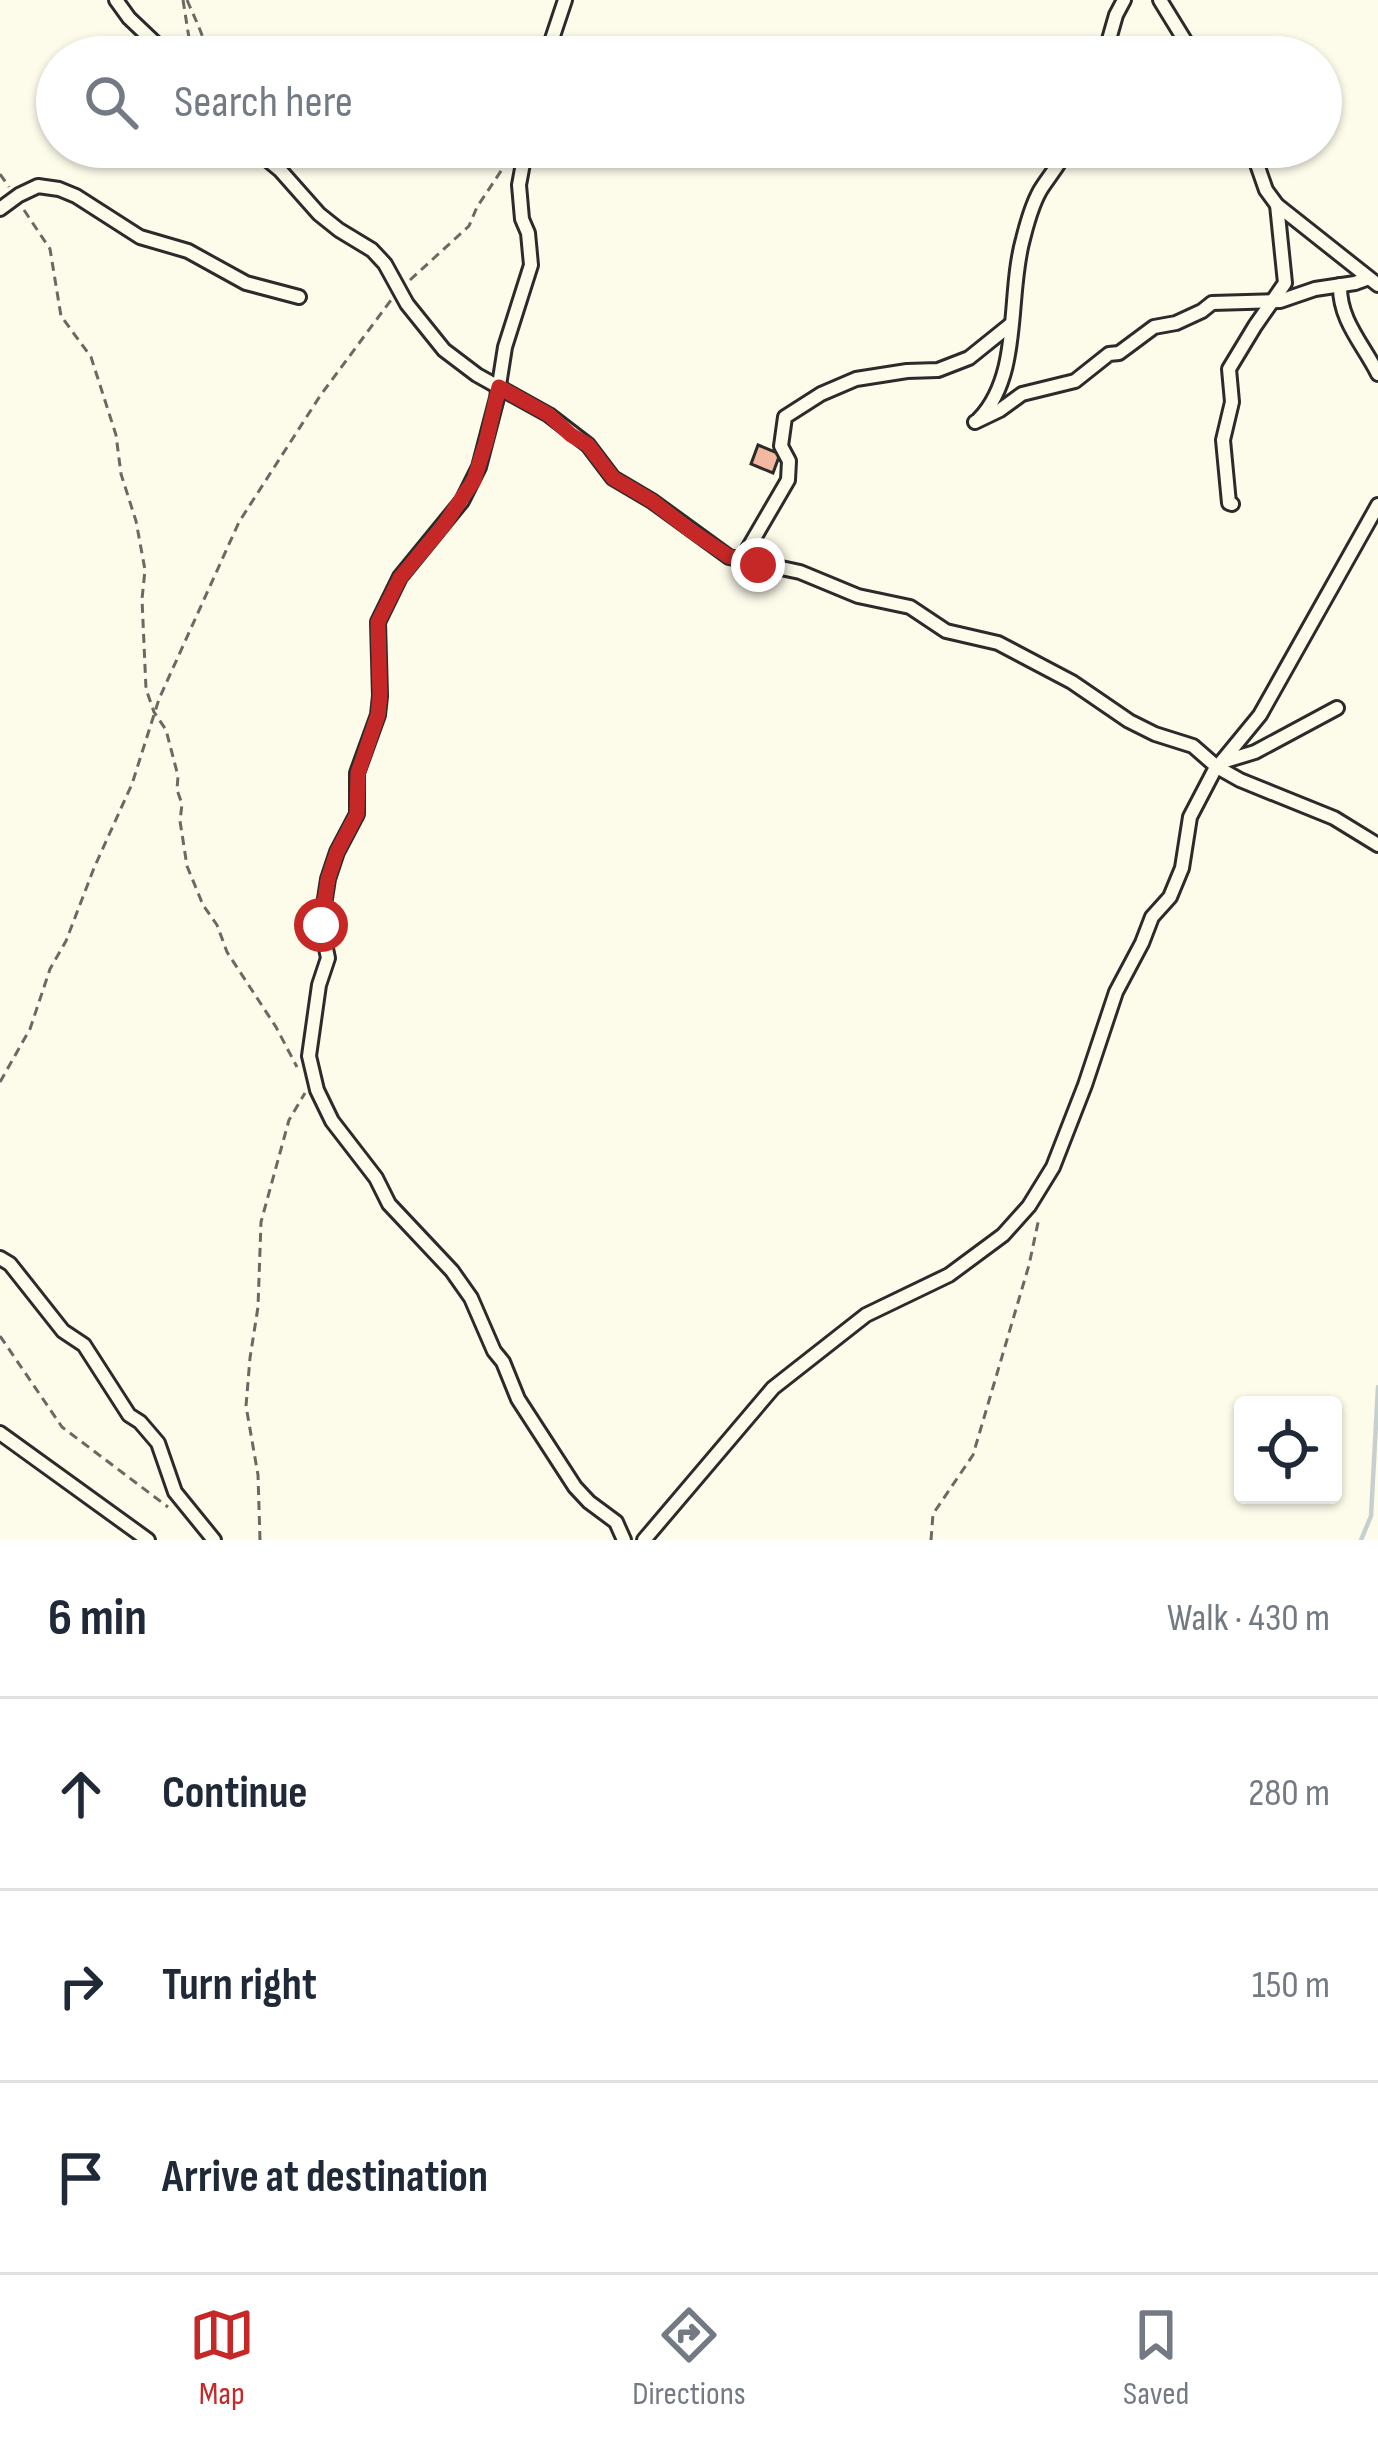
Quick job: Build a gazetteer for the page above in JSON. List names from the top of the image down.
{
  "page": {
    "search": "Search here",
    "heading": ["6 min", "Walk · 430 m"],
    "list": [
      ["Continue", "280 m"],
      ["Turn right", "150 m"],
      "Arrive at destination"
    ],
    "nav": ["Map", "Directions", "Saved"]
  }
}
